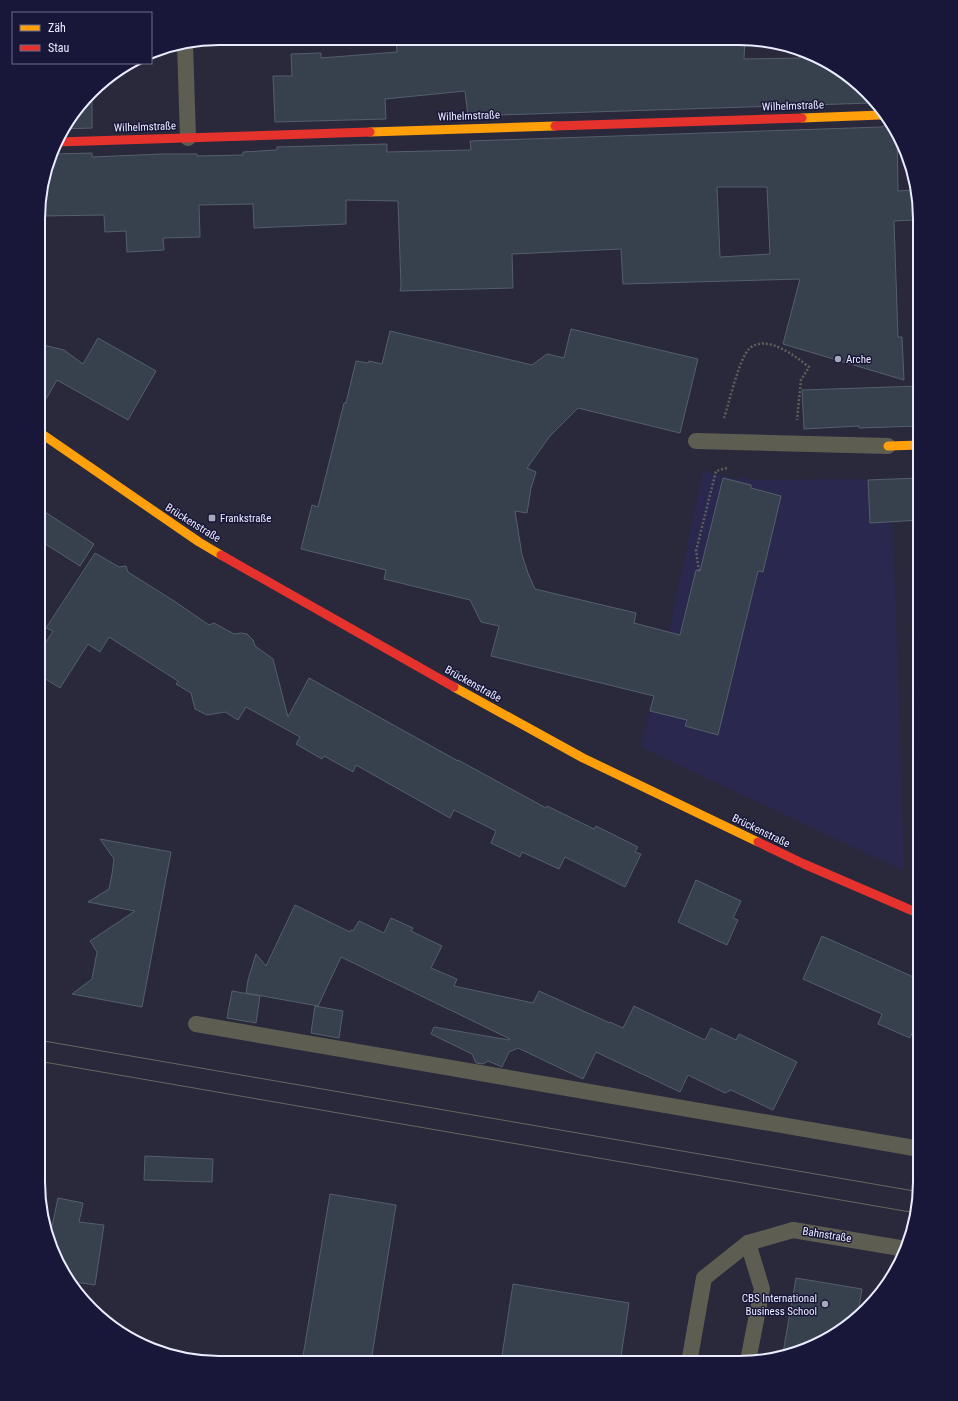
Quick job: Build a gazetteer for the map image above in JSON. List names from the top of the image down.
{
  "streets": {
    "main road": ["Wilhelmstraße", "Brückenstraße"],
    "lane": ["Bahnstraße"]
  },
  "places": {
    "other": ["Arche", "CBS International Business School"],
    "transit": ["Frankstraße"]
  },
  "legend": ["Zäh", "Stau"]
}
